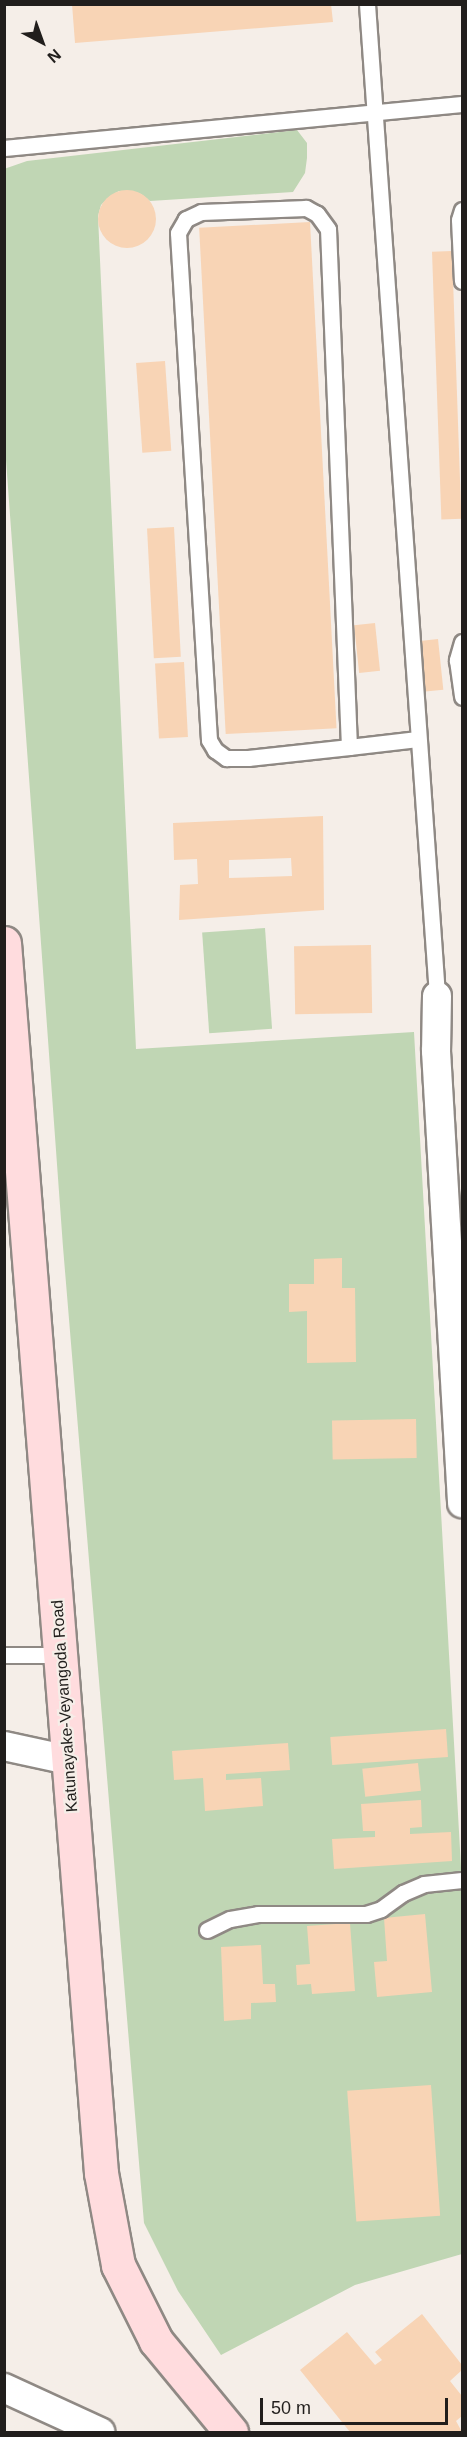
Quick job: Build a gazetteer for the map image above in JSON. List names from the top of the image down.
{
  "streets": {
    "main road": ["Katunayake-Veyangoda Road"]
  },
  "scale_bar": "50 m",
  "north": "bottom right"
}
